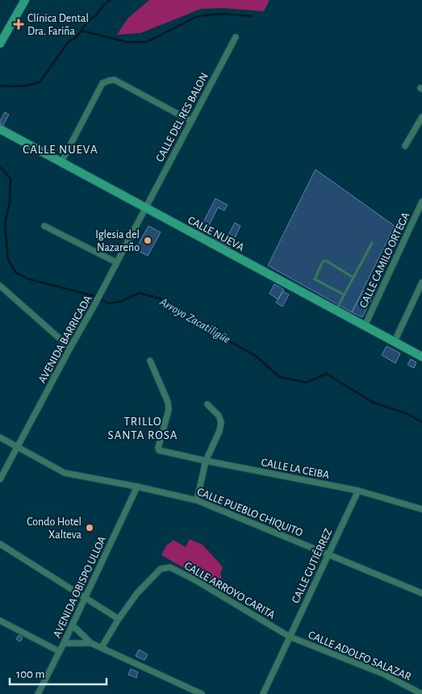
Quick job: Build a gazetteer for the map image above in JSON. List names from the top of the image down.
{
  "streets": {
    "street": [
      "CALLE DEL RES BALON",
      "CALLE NUEVA",
      "CALLE CAMILO ORTEGA",
      "AVENIDA BARRICADA",
      "CALLE LA CEIBA",
      "CALLE PUEBLO CHIQUITO",
      "CALLE GUTIÉRREZ",
      "AVENIDA OBISPO ULLOA",
      "CALLE ARROYO CARITA",
      "CALLE ADOLFO SALAZAR"
    ]
  },
  "crossings": [
    ["CALLE DEL RES BALON", "CALLE NUEVA"],
    ["CALLE DEL RES BALON", "AVENIDA BARRICADA"],
    ["CALLE NUEVA", "CALLE CAMILO ORTEGA"],
    ["CALLE NUEVA", "AVENIDA BARRICADA"],
    ["AVENIDA BARRICADA", "CALLE PUEBLO CHIQUITO"],
    ["CALLE LA CEIBA", "CALLE GUTIÉRREZ"],
    ["CALLE PUEBLO CHIQUITO", "CALLE GUTIÉRREZ"],
    ["CALLE PUEBLO CHIQUITO", "AVENIDA OBISPO ULLOA"],
    ["CALLE GUTIÉRREZ", "CALLE ARROYO CARITA"],
    ["CALLE GUTIÉRREZ", "CALLE ADOLFO SALAZAR"],
    ["CALLE ARROYO CARITA", "CALLE ADOLFO SALAZAR"]
  ],
  "districts": ["CALLE NUEVA", "TRILLO SANTA ROSA"],
  "water": ["Arroyo Zacatiligüe"],
  "places": {
    "health": ["Clínica Dental Dra. Fariña"],
    "other": ["Iglesia del Nazareño", "Condo Hotel Xalteva"]
  },
  "scale_bar": "100 m"
}
